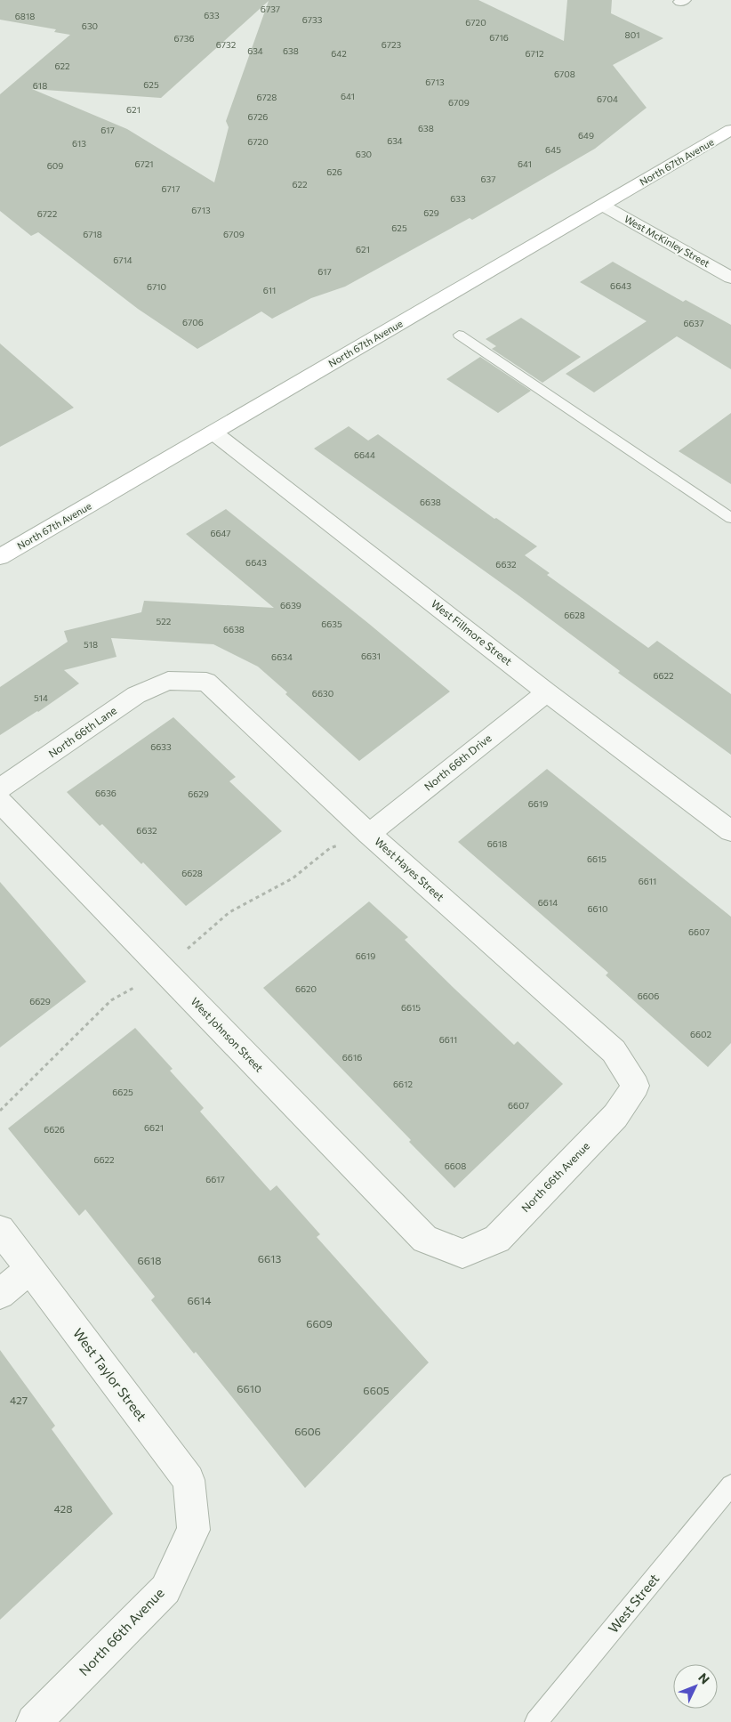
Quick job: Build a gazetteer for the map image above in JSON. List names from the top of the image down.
{
  "streets": {
    "main road": ["North 67th Avenue"],
    "street": [
      "West McKinley Street",
      "West Fillmore Street",
      "North 66th Lane",
      "North 66th Drive",
      "West Hayes Street",
      "West Johnson Street",
      "North 66th Avenue",
      "West Taylor Street"
    ],
    "lane": ["West Street"]
  },
  "crossings": [
    ["North 67th Avenue", "West McKinley Street"],
    ["North 67th Avenue", "West Fillmore Street"],
    ["West Fillmore Street", "North 66th Drive"],
    ["North 66th Lane", "West Hayes Street"],
    ["North 66th Drive", "West Hayes Street"],
    ["West Hayes Street", "North 66th Avenue"],
    ["West Johnson Street", "North 66th Avenue"],
    ["North 66th Avenue", "West Taylor Street"]
  ],
  "house_numbers": [
    "6737",
    "633",
    "6818",
    "6733",
    "6720",
    "630",
    "801",
    "6716",
    "6736",
    "6732",
    "6723",
    "634",
    "638",
    "642",
    "6712",
    "622",
    "6708",
    "6713",
    "625",
    "618",
    "641",
    "6728",
    "6704",
    "6709",
    "621",
    "6726",
    "638",
    "617",
    "649",
    "634",
    "6720",
    "613",
    "645",
    "630",
    "6721",
    "641",
    "609",
    "626",
    "637",
    "622",
    "6717",
    "633",
    "6713",
    "629",
    "6722",
    "625",
    "6718",
    "6709",
    "621",
    "6714",
    "617",
    "6643",
    "6710",
    "611",
    "6706",
    "6637",
    "6644",
    "6638",
    "6647",
    "6643",
    "6632",
    "6639",
    "6628",
    "522",
    "6635",
    "6638",
    "518",
    "6631",
    "6634",
    "6622",
    "6630",
    "514",
    "6633",
    "6636",
    "6629",
    "6619",
    "6632",
    "6618",
    "6615",
    "6628",
    "6611",
    "6614",
    "6610",
    "6607",
    "6619",
    "6620",
    "6606",
    "6629",
    "6615",
    "6602",
    "6611",
    "6616",
    "6612",
    "6625",
    "6607",
    "6621",
    "6626",
    "6622",
    "6608",
    "6617",
    "6613",
    "6618",
    "6614",
    "6609",
    "6610",
    "6605",
    "427",
    "6606",
    "428"
  ],
  "north": "top right"
}
